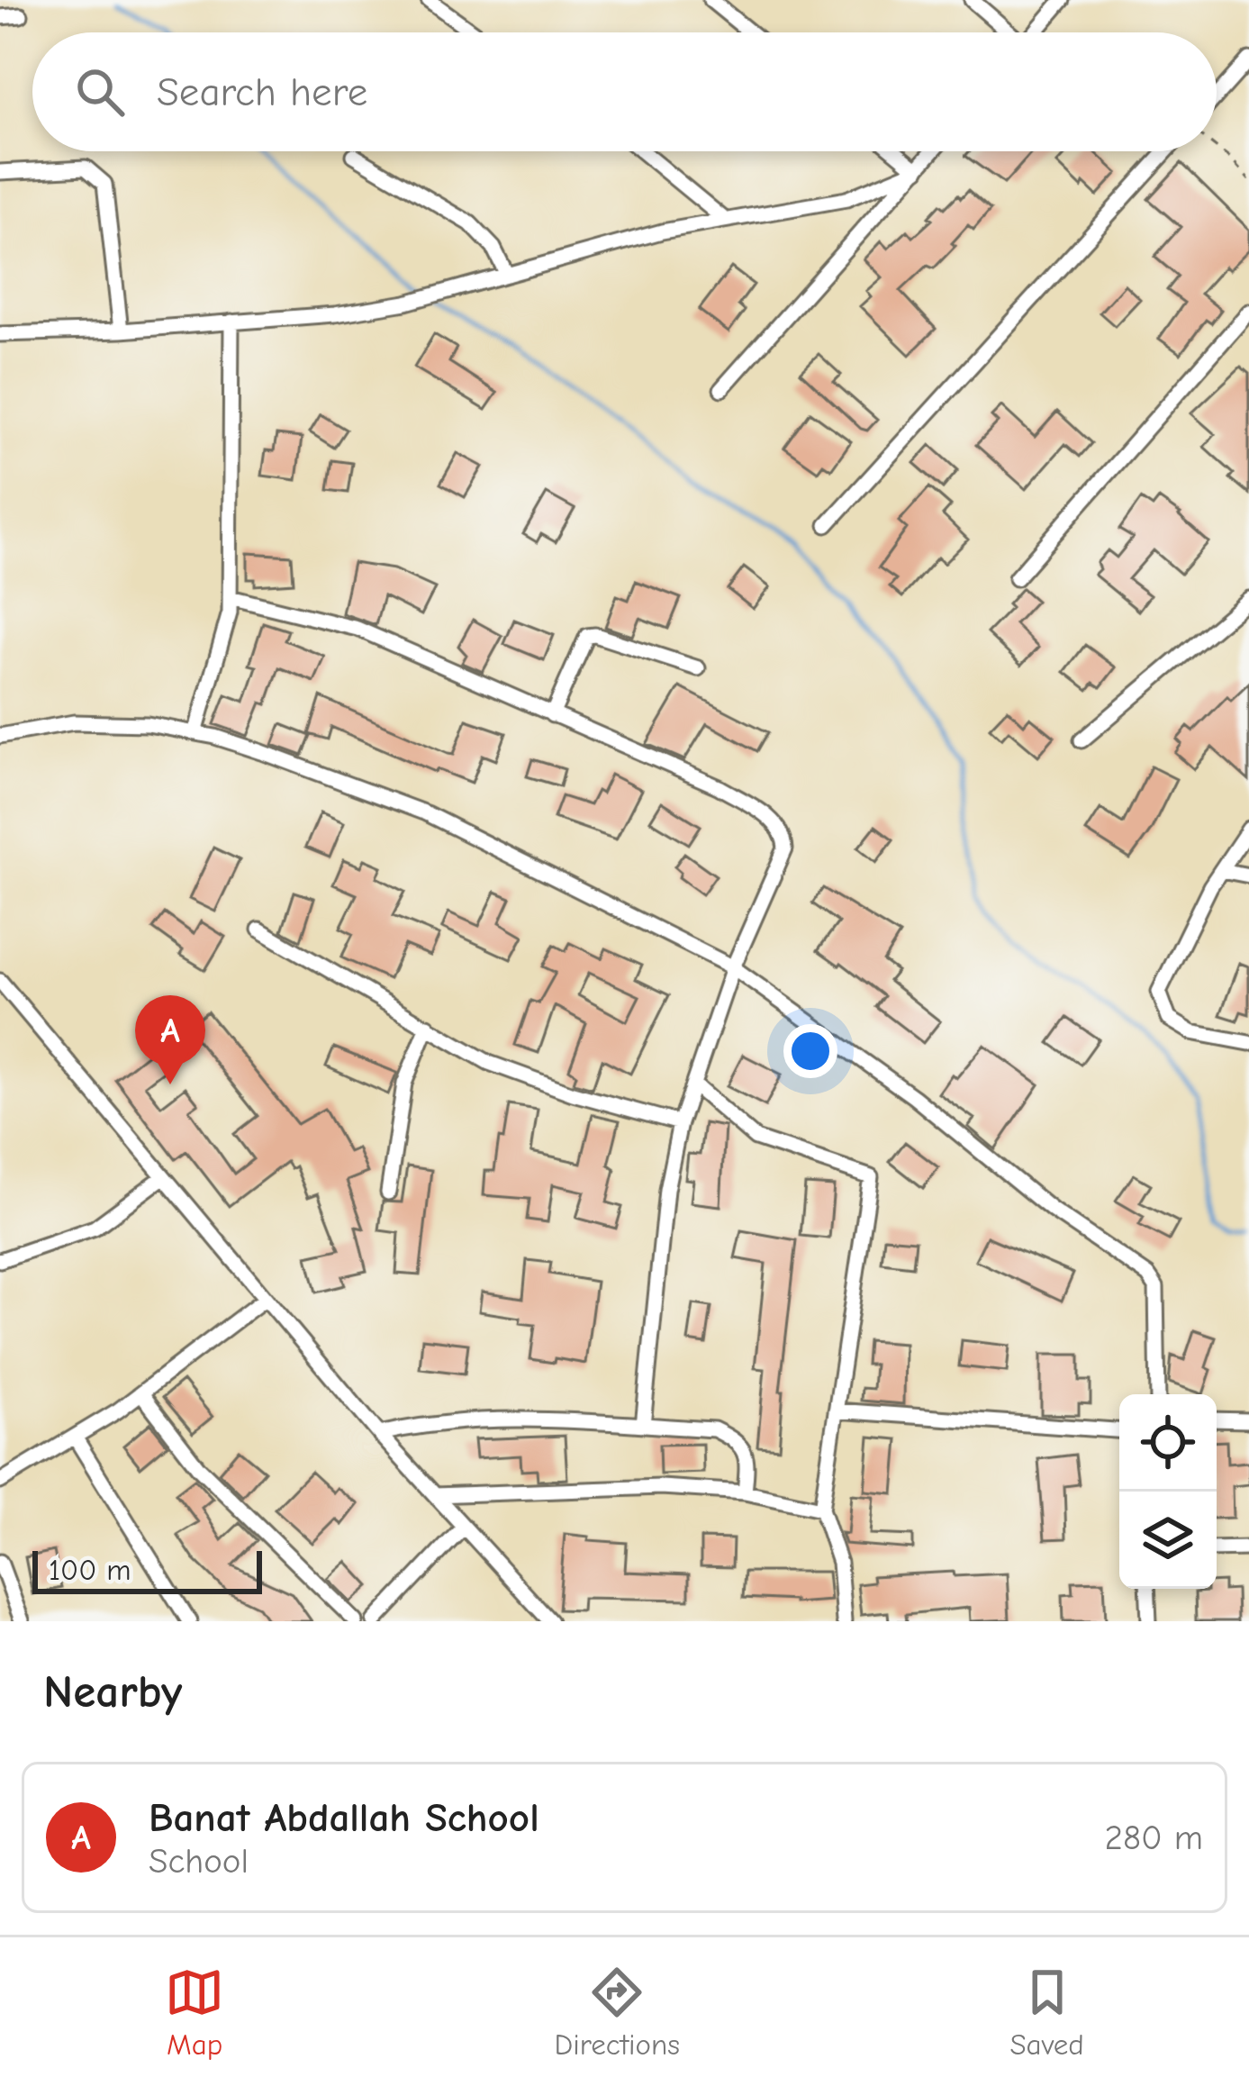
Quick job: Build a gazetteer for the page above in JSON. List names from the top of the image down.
{
  "scale_bar": "100 m",
  "page": {
    "search": "Search here",
    "pins": "A",
    "scale": "100 m",
    "heading": "Nearby",
    "list": [
      {
        "mark": "A",
        "name": "Banat Abdallah School",
        "note": "School",
        "value": "280 m"
      }
    ],
    "nav": ["Map", "Directions", "Saved"]
  }
}
